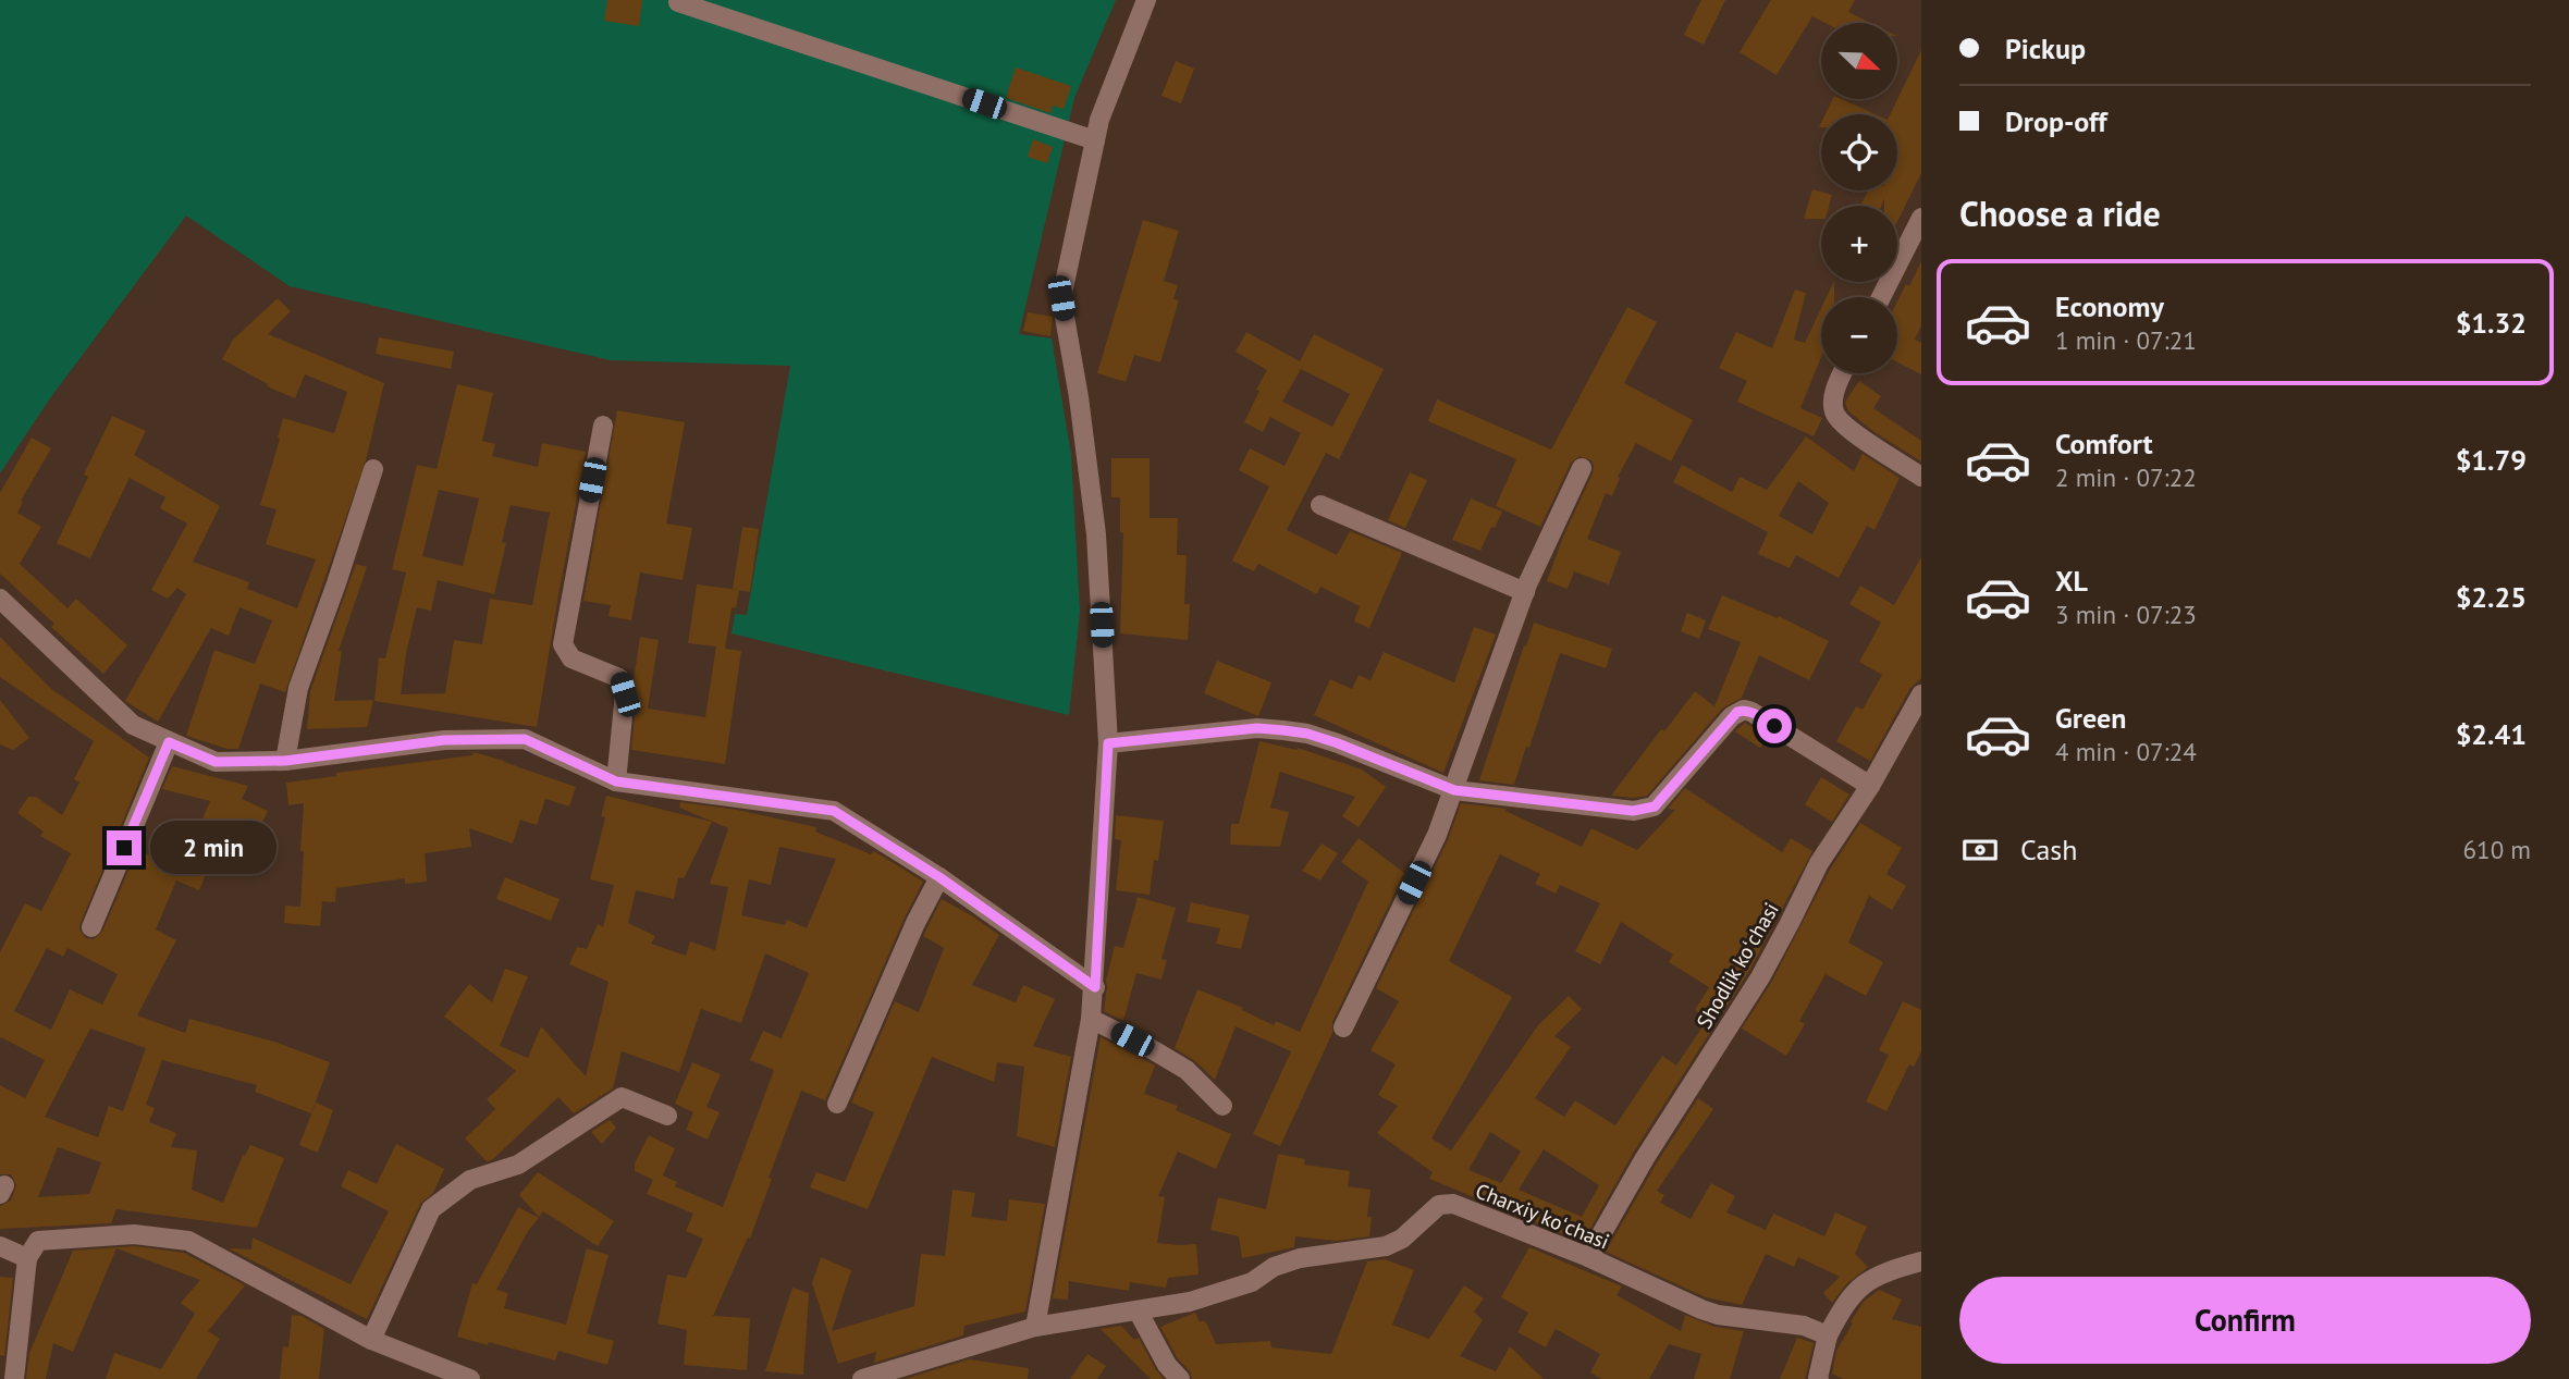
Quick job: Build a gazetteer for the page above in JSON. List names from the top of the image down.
{
  "streets": {
    "street": ["Shodlik koʻchasi", "Charxiy koʻchasi"]
  },
  "crossings": [
    ["Shodlik koʻchasi", "Charxiy koʻchasi"]
  ],
  "north": "bottom right",
  "page": {
    "banner": ["Pickup", "Drop-off"],
    "map_buttons": ["+", "−"],
    "heading": "Choose a ride",
    "list": [
      {
        "name": "Economy",
        "note": "1 min · 07:21",
        "value": "$1.32"
      },
      {
        "name": "Comfort",
        "note": "2 min · 07:22",
        "value": "$1.79"
      },
      {
        "name": "XL",
        "note": "3 min · 07:23",
        "value": "$2.25"
      },
      {
        "name": "Green",
        "note": "4 min · 07:24",
        "value": "$2.41"
      }
    ],
    "pay": ["Cash", "610 m"],
    "bubble": "2 min",
    "buttons": "Confirm"
  }
}
